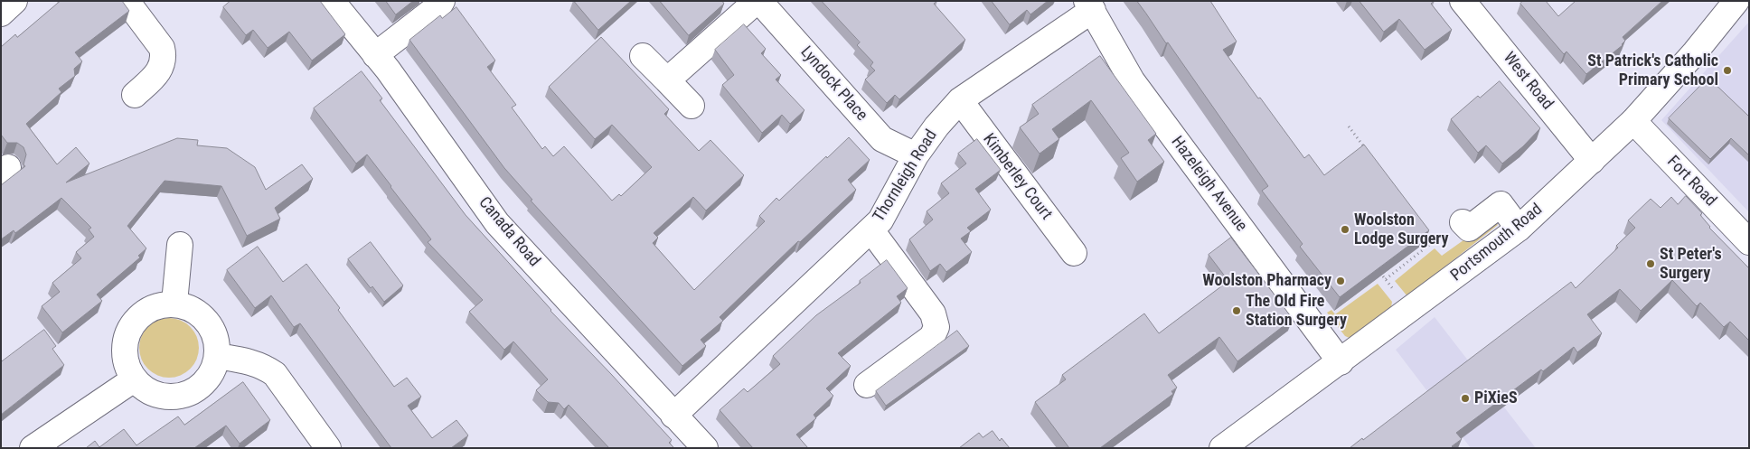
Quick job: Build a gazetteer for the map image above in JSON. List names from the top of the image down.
{
  "streets": {
    "street": [
      "West Road",
      "Lyndock Place",
      "Thornleigh Road",
      "Kimberley Court",
      "Fort Road",
      "Hazeleigh Avenue",
      "Canada Road",
      "Portsmouth Road"
    ]
  },
  "crossings": [
    ["West Road", "Portsmouth Road"],
    ["Lyndock Place", "Thornleigh Road"],
    ["Thornleigh Road", "Kimberley Court"],
    ["Thornleigh Road", "Hazeleigh Avenue"],
    ["Thornleigh Road", "Canada Road"],
    ["Fort Road", "Portsmouth Road"],
    ["Hazeleigh Avenue", "Portsmouth Road"]
  ],
  "places": [
    "St Patrick's Catholic Primary School",
    "Woolston Lodge Surgery",
    "St Peter's Surgery",
    "Woolston Pharmacy",
    "The Old Fire Station Surgery",
    "PiXieS"
  ]
}
